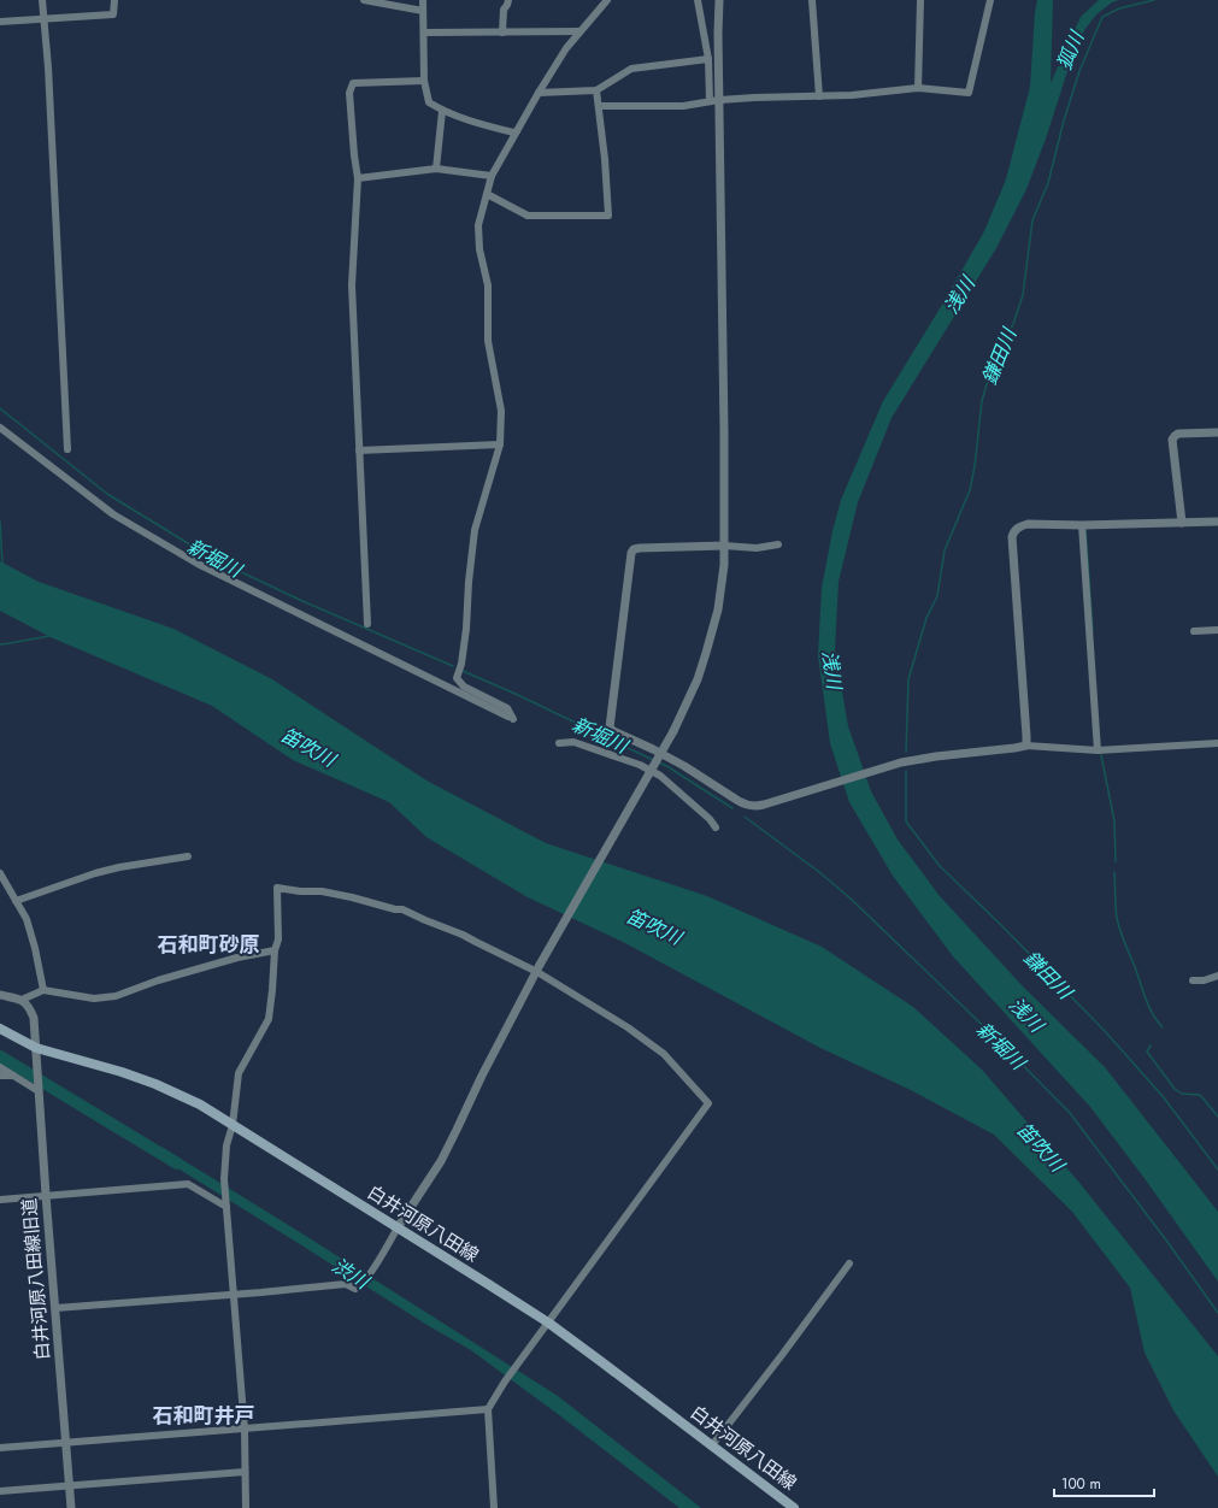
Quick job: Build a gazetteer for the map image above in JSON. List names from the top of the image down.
{
  "streets": {
    "main road": ["白井河原八田線"],
    "street": ["白井河原八田線旧道"]
  },
  "crossings": [
    ["白井河原八田線", "白井河原八田線旧道"]
  ],
  "districts": ["石和町砂原", "石和町井戸"],
  "water": [
    "狐川",
    "浅川",
    "鎌田川",
    "新堀川",
    "笛吹川",
    "渋川"
  ],
  "scale_bar": "100 m"
}
